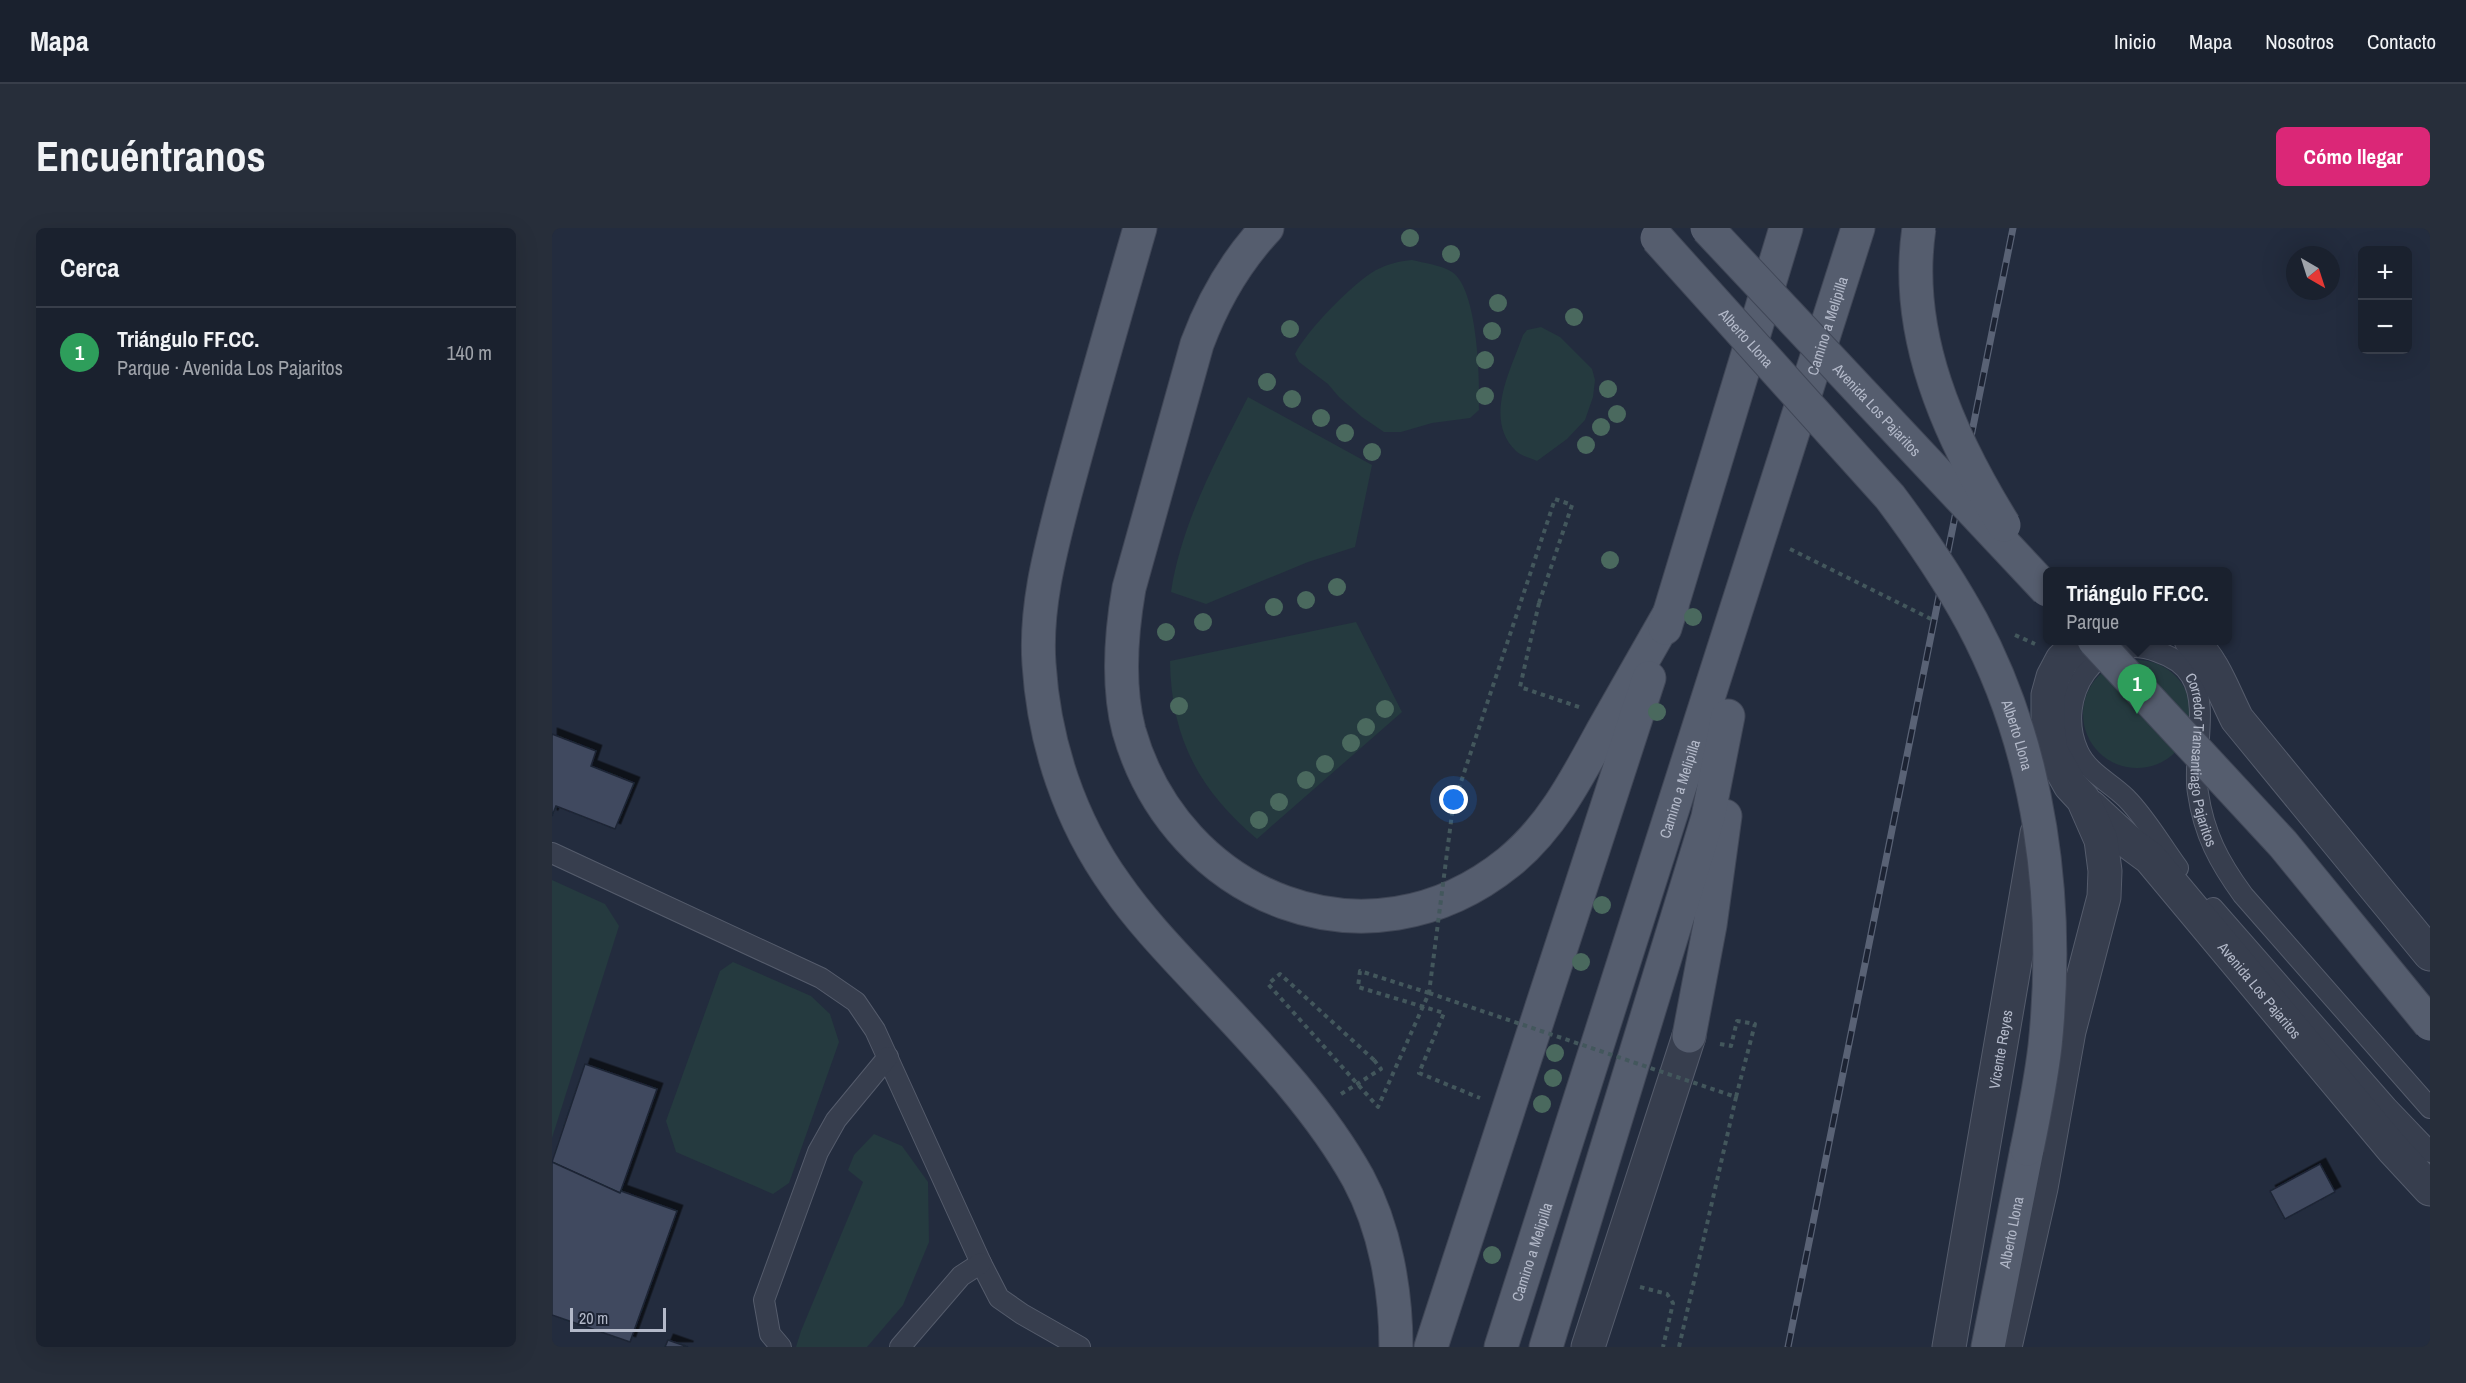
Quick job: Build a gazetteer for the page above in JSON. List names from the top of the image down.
{
  "streets": {
    "main road": ["Camino a Melipilla", "Alberto Llona", "Avenida Los Pajaritos"],
    "street": ["Vicente Reyes"],
    "lane": ["Corredor Transantiago Pajaritos"]
  },
  "crossings": [
    ["Alberto Llona", "Avenida Los Pajaritos"]
  ],
  "scale_bar": "20 m",
  "north": "bottom right",
  "page": {
    "header": "Mapa",
    "nav": [
      "Inicio",
      "Mapa",
      "Nosotros",
      "Contacto"
    ],
    "buttons": "Cómo llegar",
    "title": "Encuéntranos",
    "heading": "Cerca",
    "map_buttons": ["+", "−"],
    "list": [
      {
        "mark": "1",
        "name": "Triángulo FF.CC.",
        "note": "Parque · Avenida Los Pajaritos",
        "value": "140 m"
      }
    ],
    "popup": ["Triángulo FF.CC.", "Parque"],
    "pins": "1",
    "scale": "20 m"
  }
}
